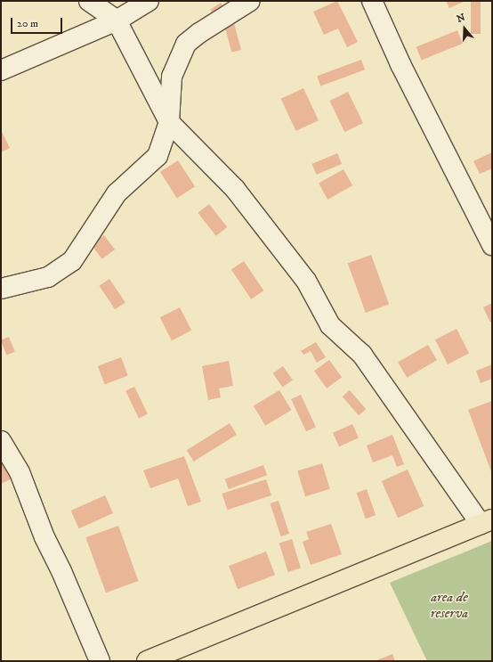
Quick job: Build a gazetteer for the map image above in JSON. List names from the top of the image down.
{
  "parks": ["area de reserva"],
  "scale_bar": "20 m",
  "north": "top"
}
